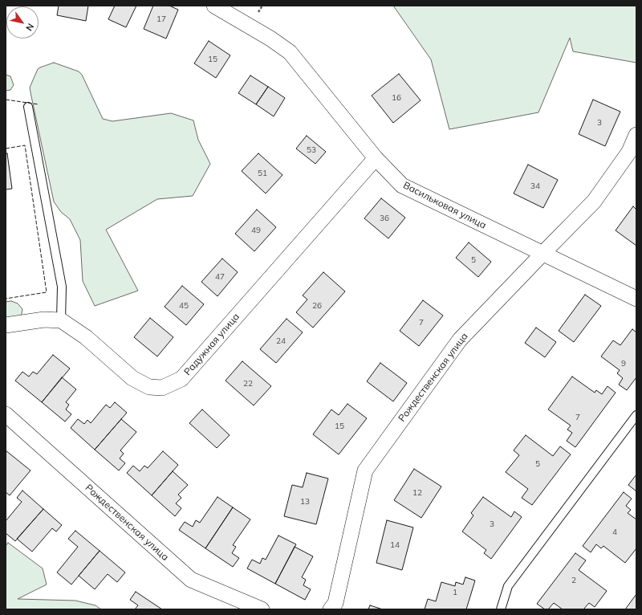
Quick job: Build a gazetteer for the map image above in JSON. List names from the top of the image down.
{
  "streets": {
    "street": ["Васильковая улица", "Радужная улица", "Рождественская улица"]
  },
  "crossings": [
    ["Васильковая улица", "Радужная улица"],
    ["Васильковая улица", "Рождественская улица"]
  ],
  "house_numbers": [
    "17",
    "15",
    "16",
    "3",
    "53",
    "51",
    "34",
    "36",
    "49",
    "5",
    "47",
    "45",
    "26",
    "7",
    "24",
    "9",
    "22",
    "7",
    "15",
    "5",
    "12",
    "13",
    "3",
    "4",
    "14",
    "2",
    "1"
  ],
  "north": "bottom right"
}
